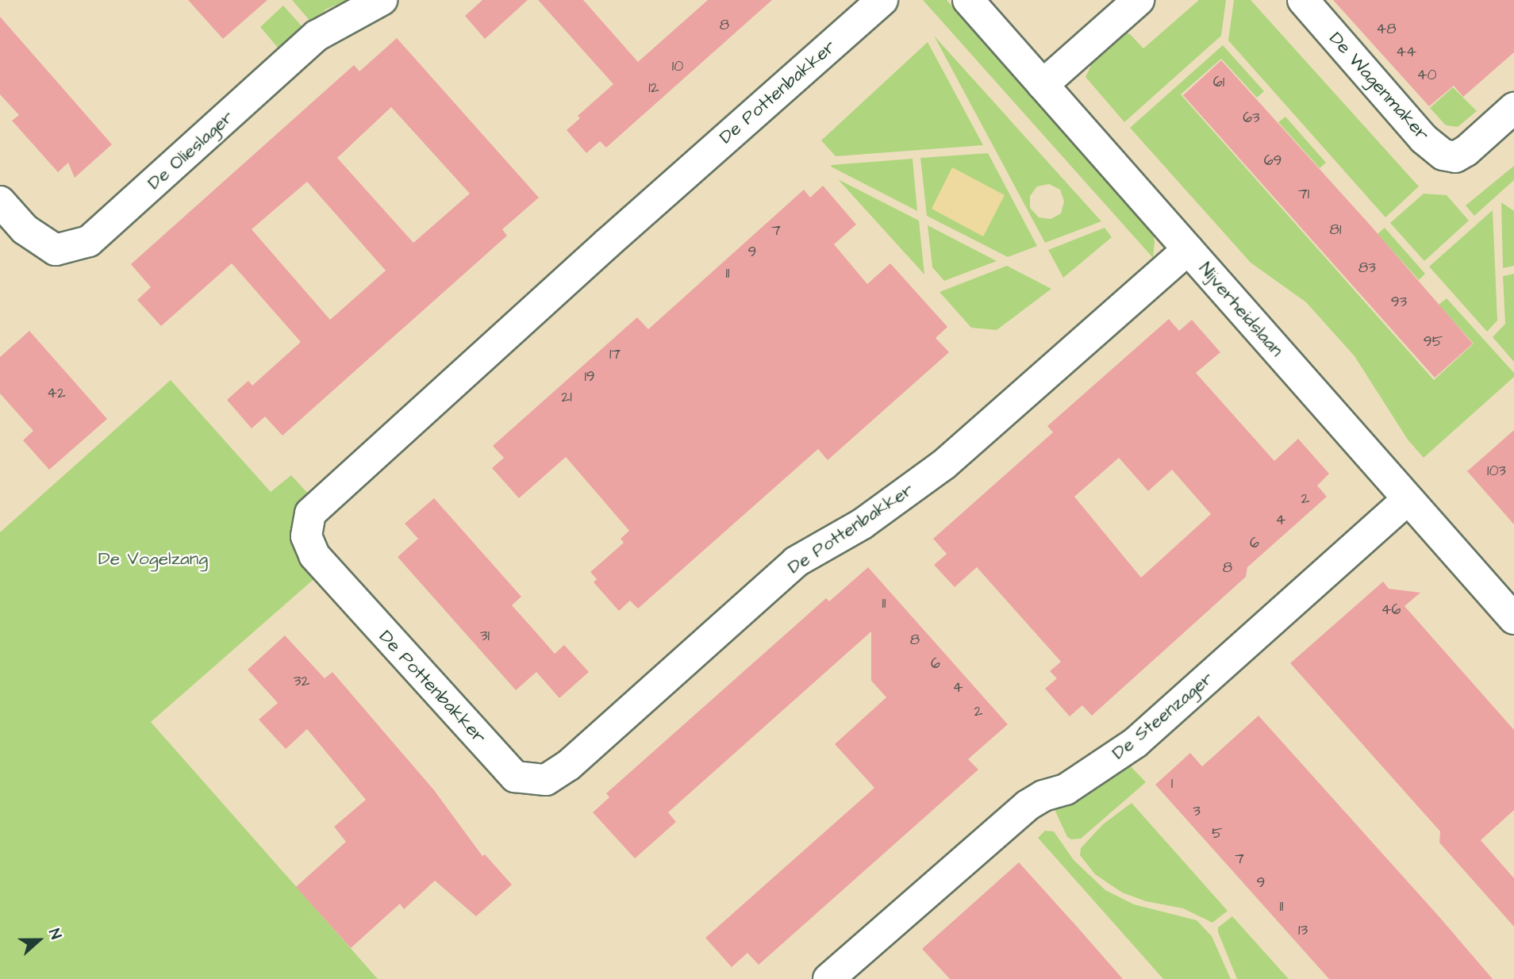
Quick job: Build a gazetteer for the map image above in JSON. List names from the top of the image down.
{
  "streets": {
    "street": [
      "De Wagenmaker",
      "De Pottenbakker",
      "De Olieslager",
      "Nijverheidslaan",
      "De Steenzager"
    ]
  },
  "crossings": [
    ["De Pottenbakker", "Nijverheidslaan"],
    ["Nijverheidslaan", "De Steenzager"]
  ],
  "parks": ["De Vogelzang"],
  "house_numbers": [
    "8",
    "48",
    "44",
    "10",
    "40",
    "61",
    "12",
    "63",
    "69",
    "71",
    "81",
    "7",
    "9",
    "83",
    "11",
    "93",
    "95",
    "17",
    "19",
    "42",
    "21",
    "103",
    "2",
    "4",
    "6",
    "8",
    "11",
    "46",
    "31",
    "8",
    "6",
    "32",
    "4",
    "2",
    "1",
    "3",
    "5",
    "7",
    "9",
    "11",
    "13"
  ],
  "north": "right"
}
